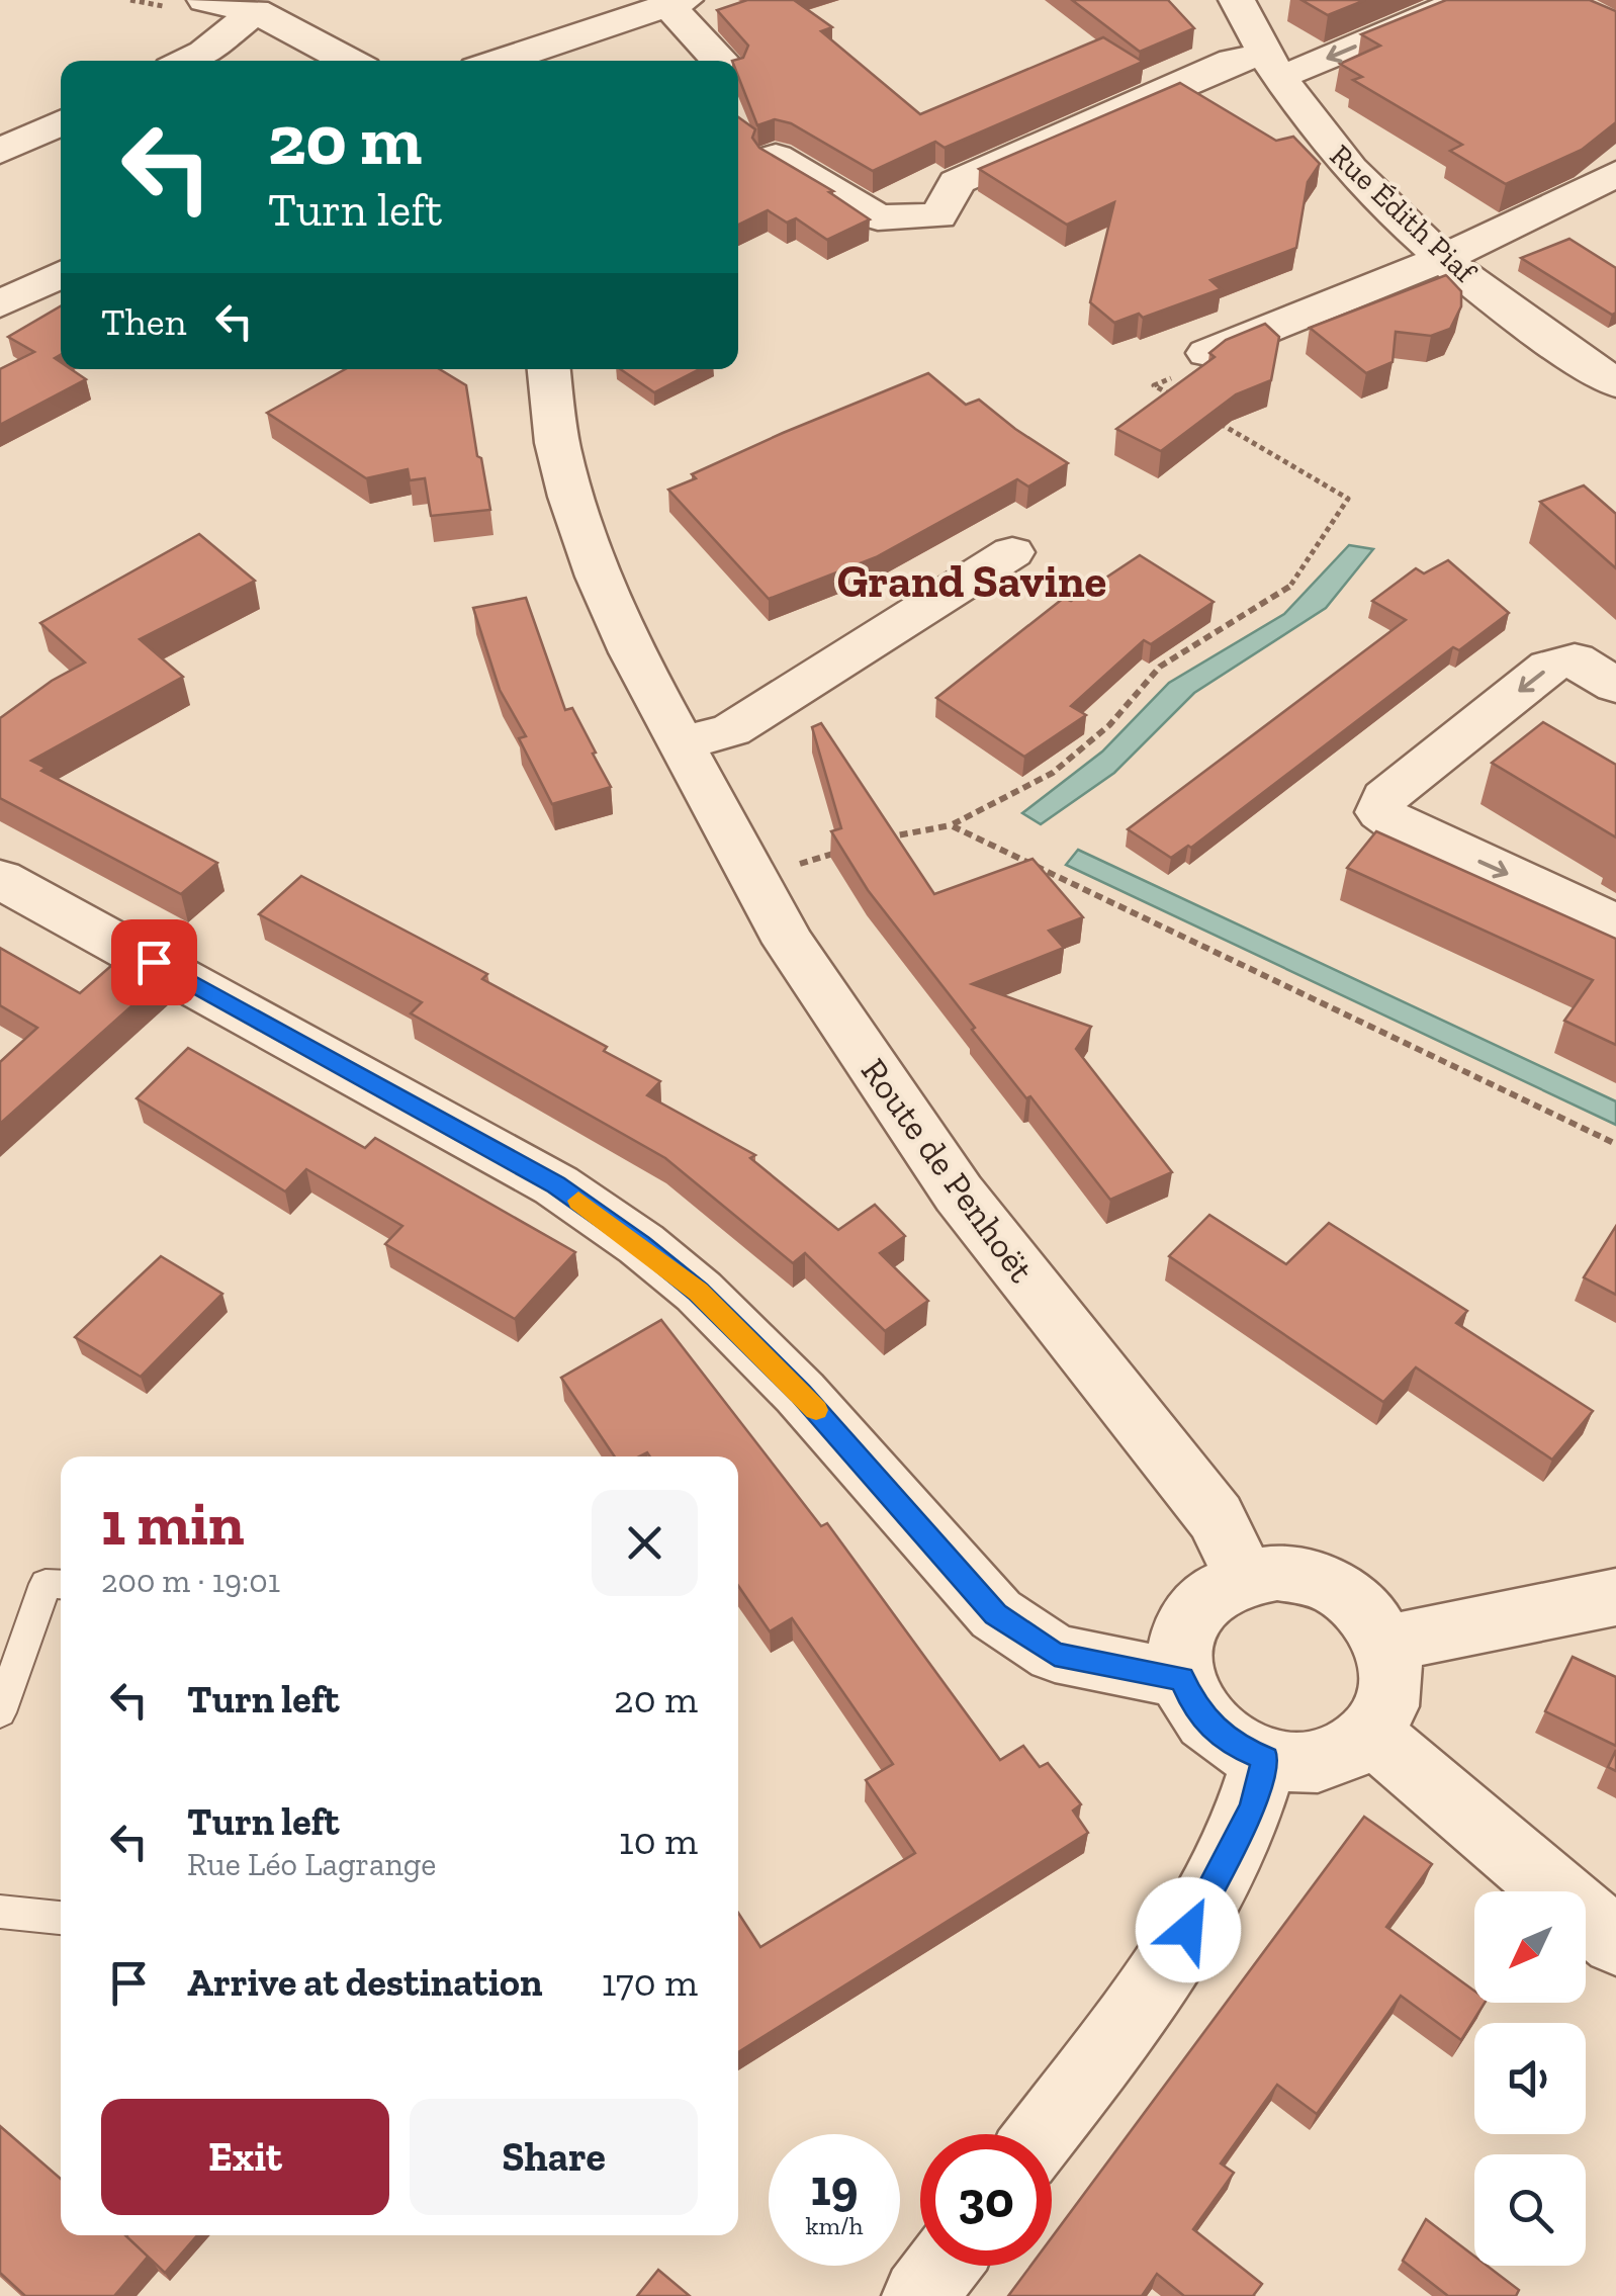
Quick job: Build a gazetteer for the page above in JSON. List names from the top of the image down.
{
  "streets": {
    "street": ["Rue Édith Piaf", "Route de Penhoët"]
  },
  "districts": ["Grand Savine"],
  "north": "bottom left",
  "page": {
    "turn": ["20 m", "Turn left"],
    "then": "Then",
    "heading": ["1 min", "200 m · 19:01"],
    "list": [
      {
        "name": "Turn left",
        "value": "20 m"
      },
      {
        "name": "Turn left",
        "note": "Rue Léo Lagrange",
        "value": "10 m"
      },
      {
        "name": "Arrive at destination",
        "value": "170 m"
      }
    ],
    "buttons": ["Exit", "Share"],
    "speed": "19 km/h",
    "limit": "30"
  }
}
